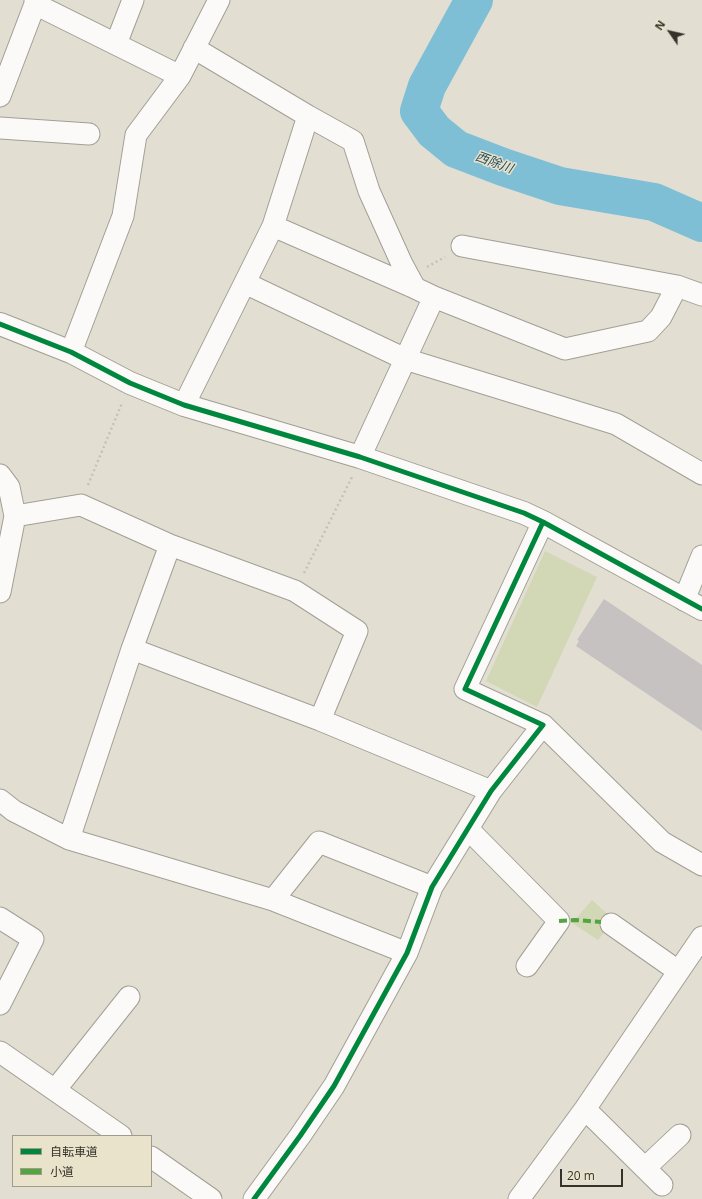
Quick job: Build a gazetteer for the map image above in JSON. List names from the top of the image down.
{
  "water": ["西除川"],
  "legend": ["自転車道", "小道"],
  "scale_bar": "20 m",
  "north": "top left"
}
